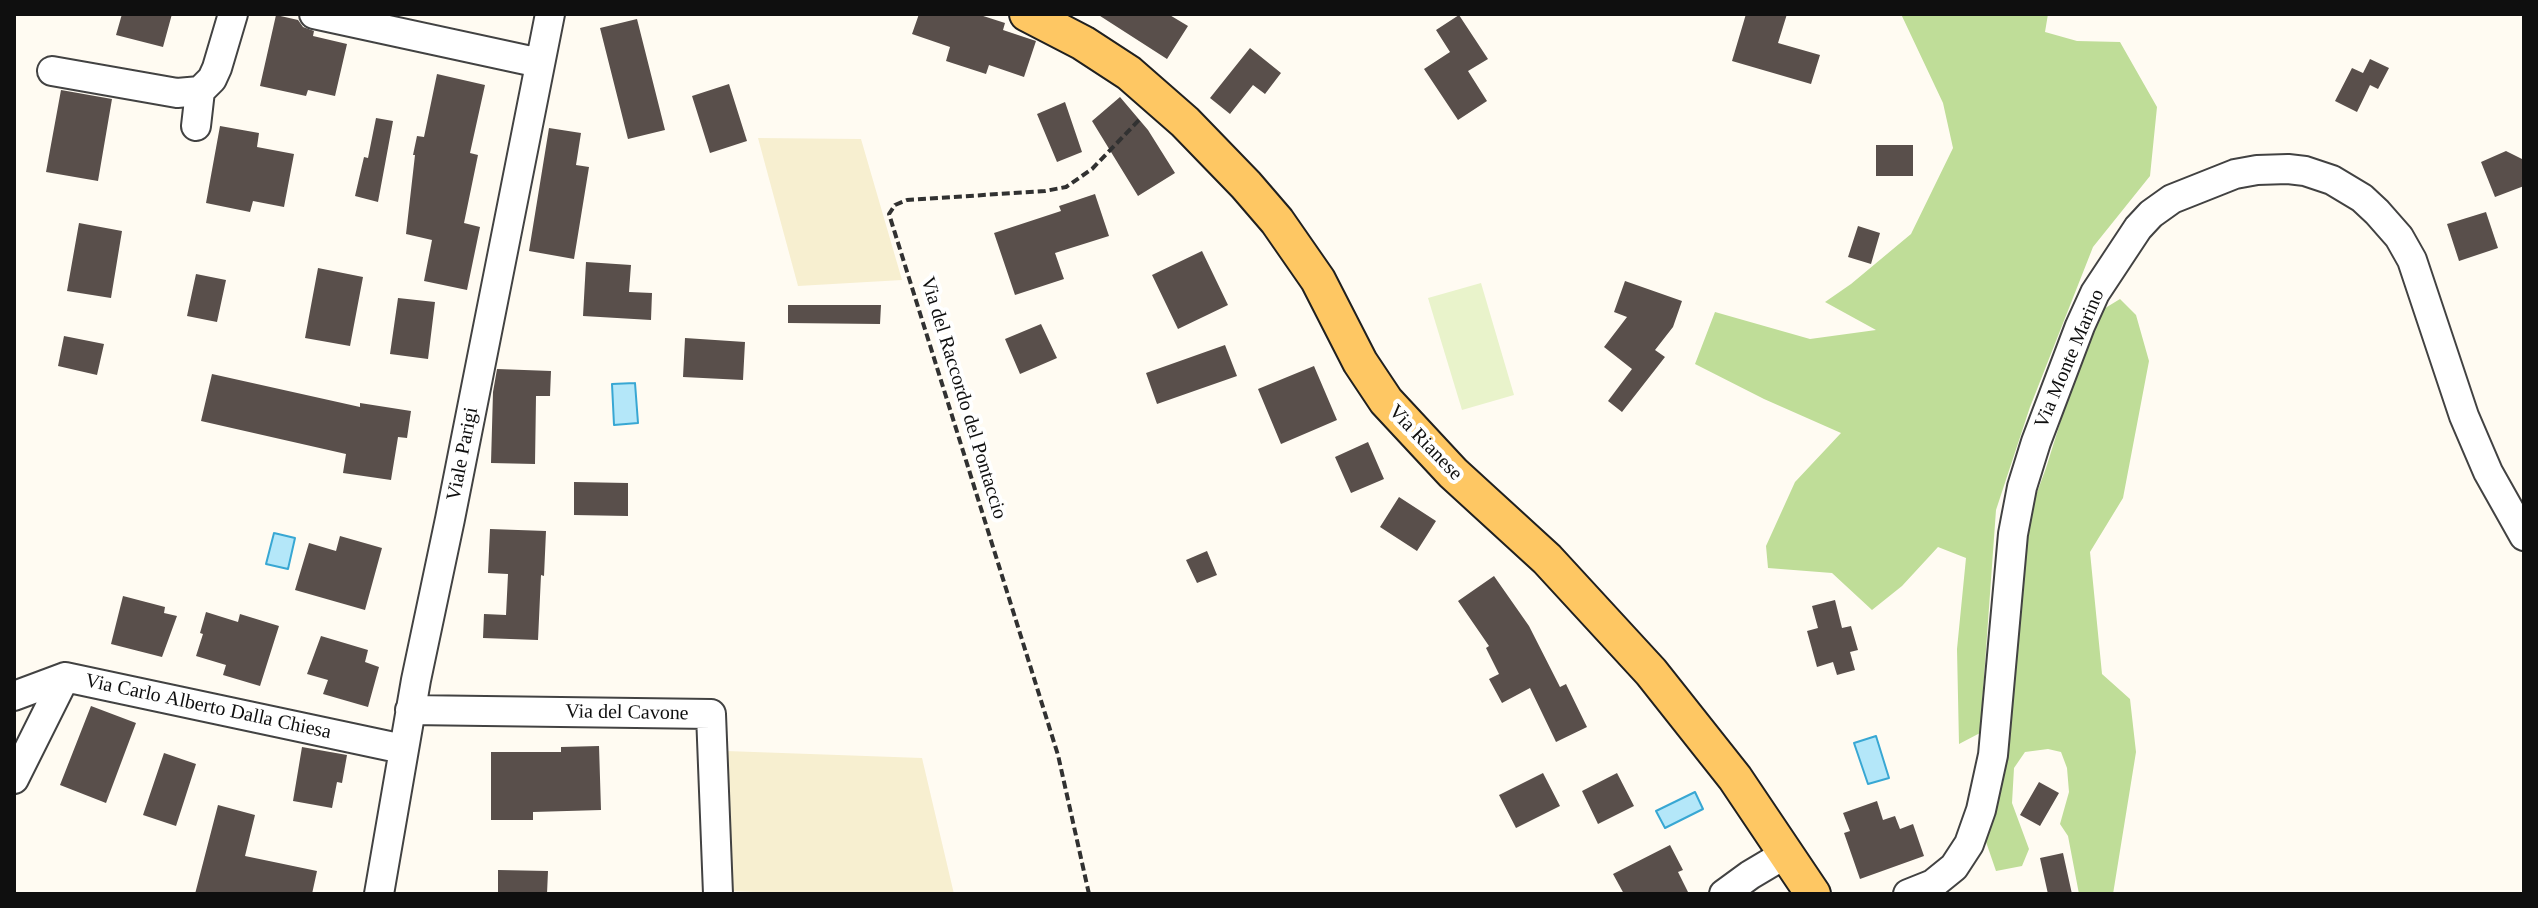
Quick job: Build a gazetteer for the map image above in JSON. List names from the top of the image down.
{
  "streets": {
    "main road": ["Via Rianese"],
    "street": [
      "Via Monte Marino",
      "Viale Parigi",
      "Via Carlo Alberto Dalla Chiesa",
      "Via del Cavone"
    ],
    "path": ["Via del Raccordo del Pontaccio"]
  },
  "crossings": [
    ["Via del Raccordo del Pontaccio", "Via Rianese"],
    ["Viale Parigi", "Via Carlo Alberto Dalla Chiesa"],
    ["Viale Parigi", "Via del Cavone"]
  ]
}
